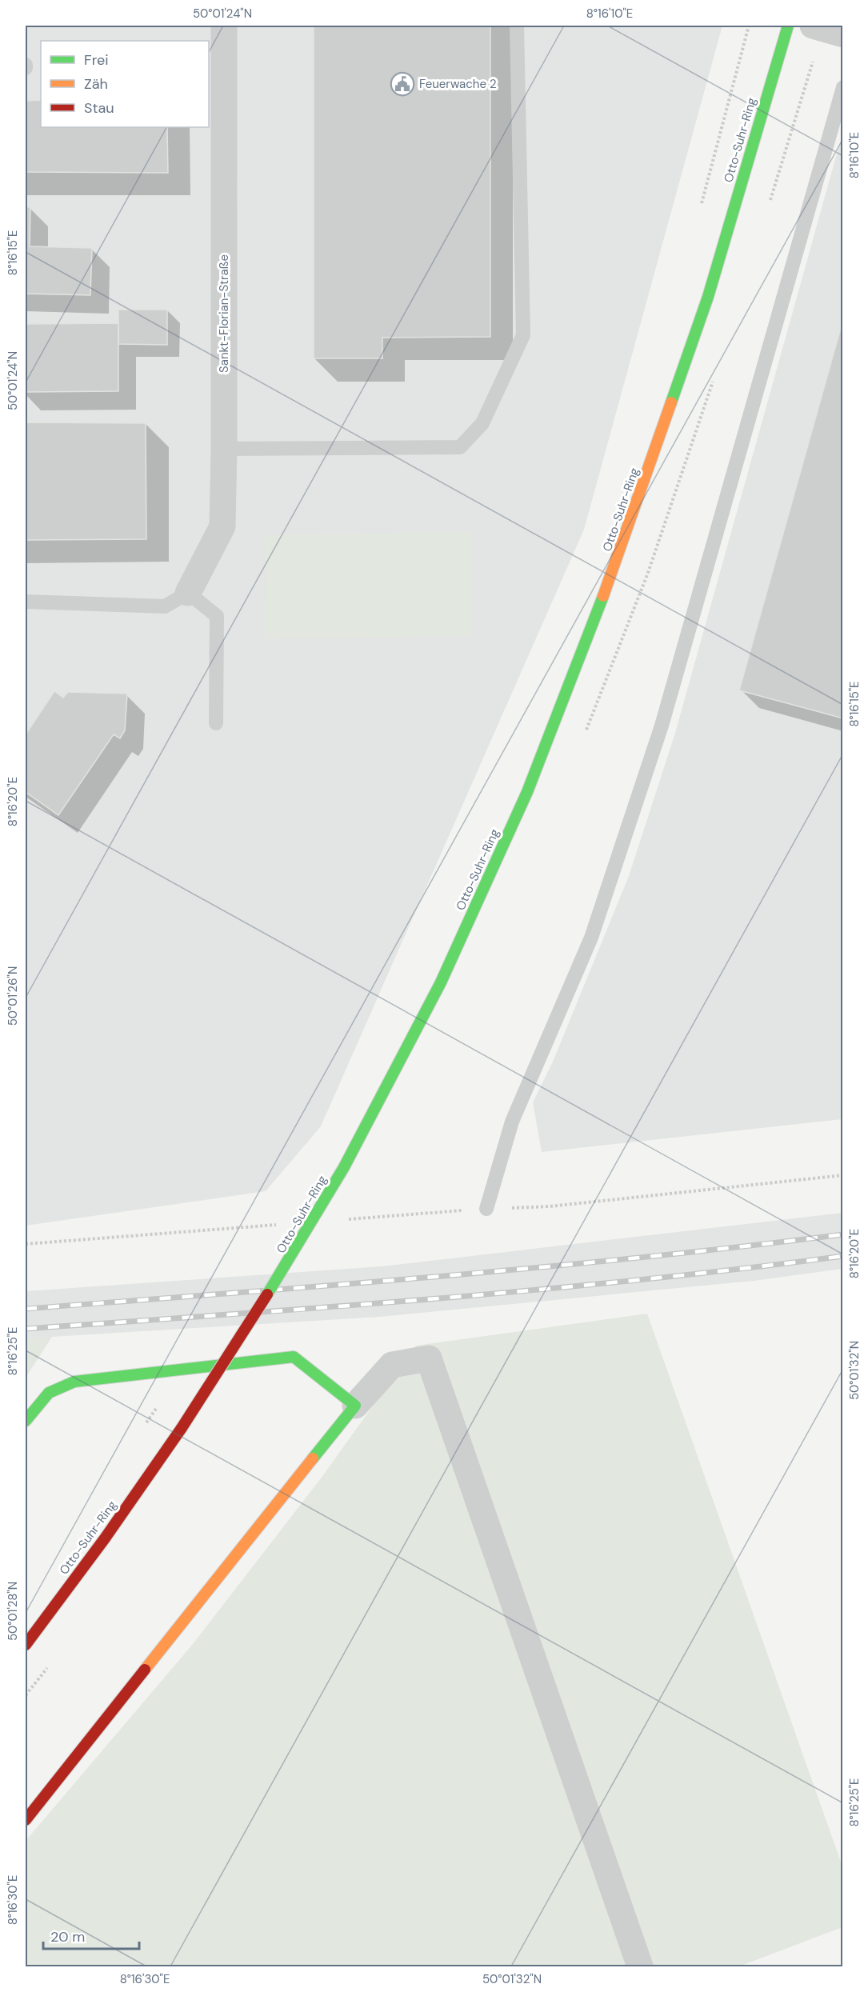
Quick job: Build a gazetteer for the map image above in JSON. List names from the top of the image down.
{
  "streets": {
    "street": ["Otto-Suhr-Ring", "Sankt-Florian-Straße"]
  },
  "places": {
    "public building": ["Feuerwache 2"]
  },
  "legend": ["Frei", "Zäh", "Stau"],
  "scale_bar": "20 m",
  "coordinates": [
    "50°01'24\"N",
    "8°16'10\"E",
    "8°16'15\"E",
    "8°16'20\"E",
    "50°01'26\"N",
    "8°16'25\"E",
    "50°01'32\"N",
    "50°01'28\"N",
    "8°16'30\"E"
  ]
}
